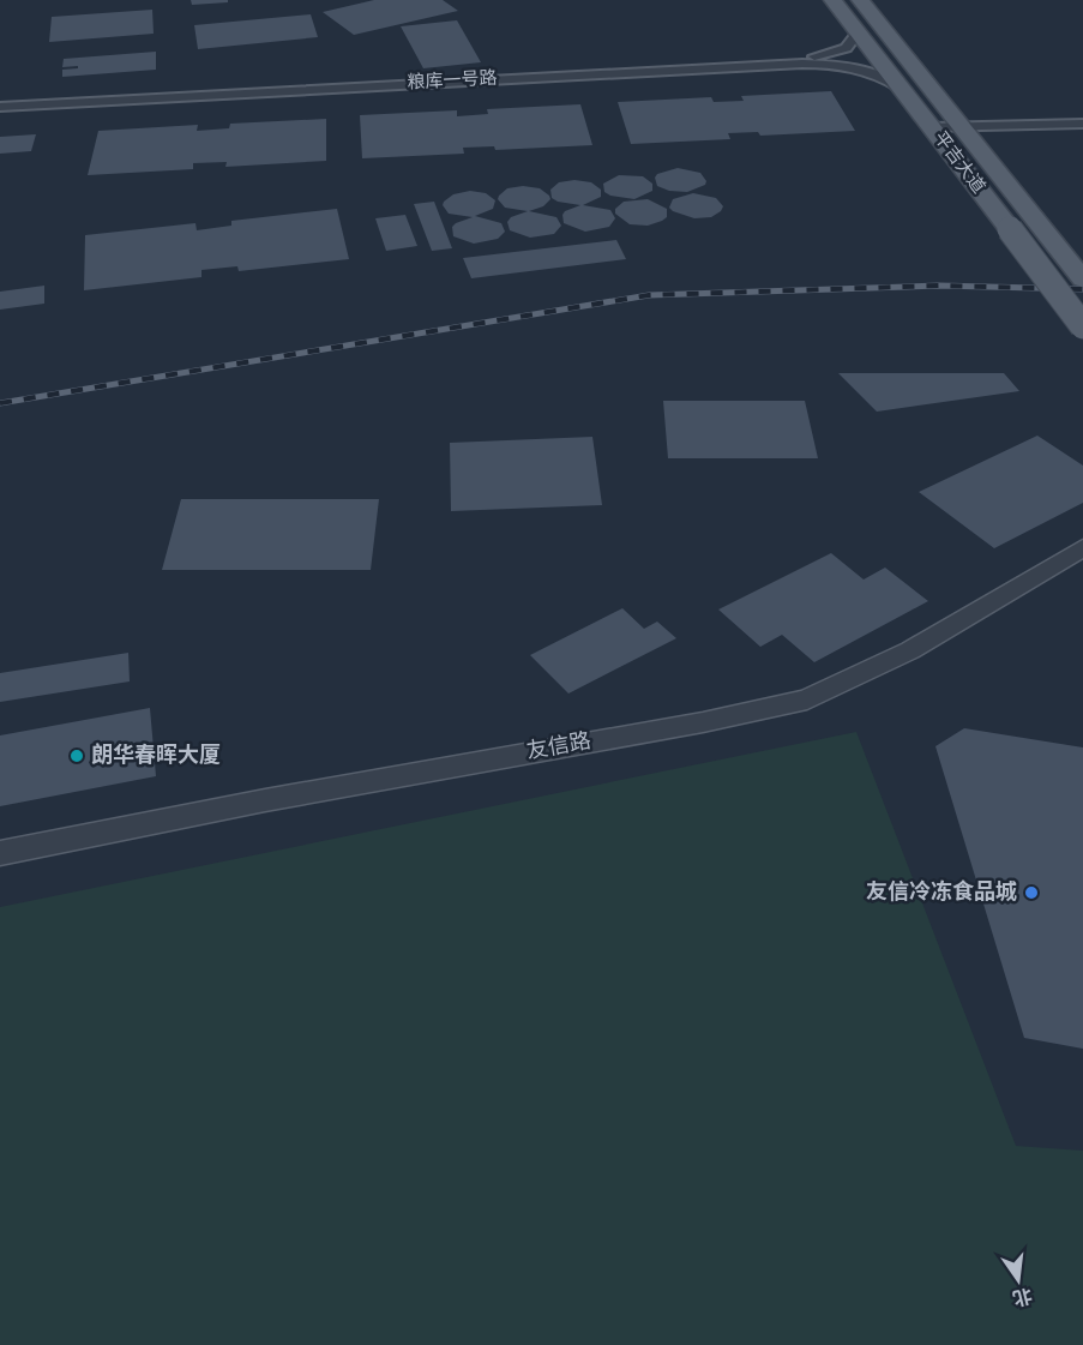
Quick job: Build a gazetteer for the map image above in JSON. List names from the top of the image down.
{
  "streets": {
    "main road": ["平吉大道"],
    "street": ["粮库一号路", "友信路"]
  },
  "crossings": [
    ["粮库一号路", "平吉大道"]
  ],
  "places": ["朗华春晖大厦", "友信冷冻食品城"],
  "north": "bottom"
}
